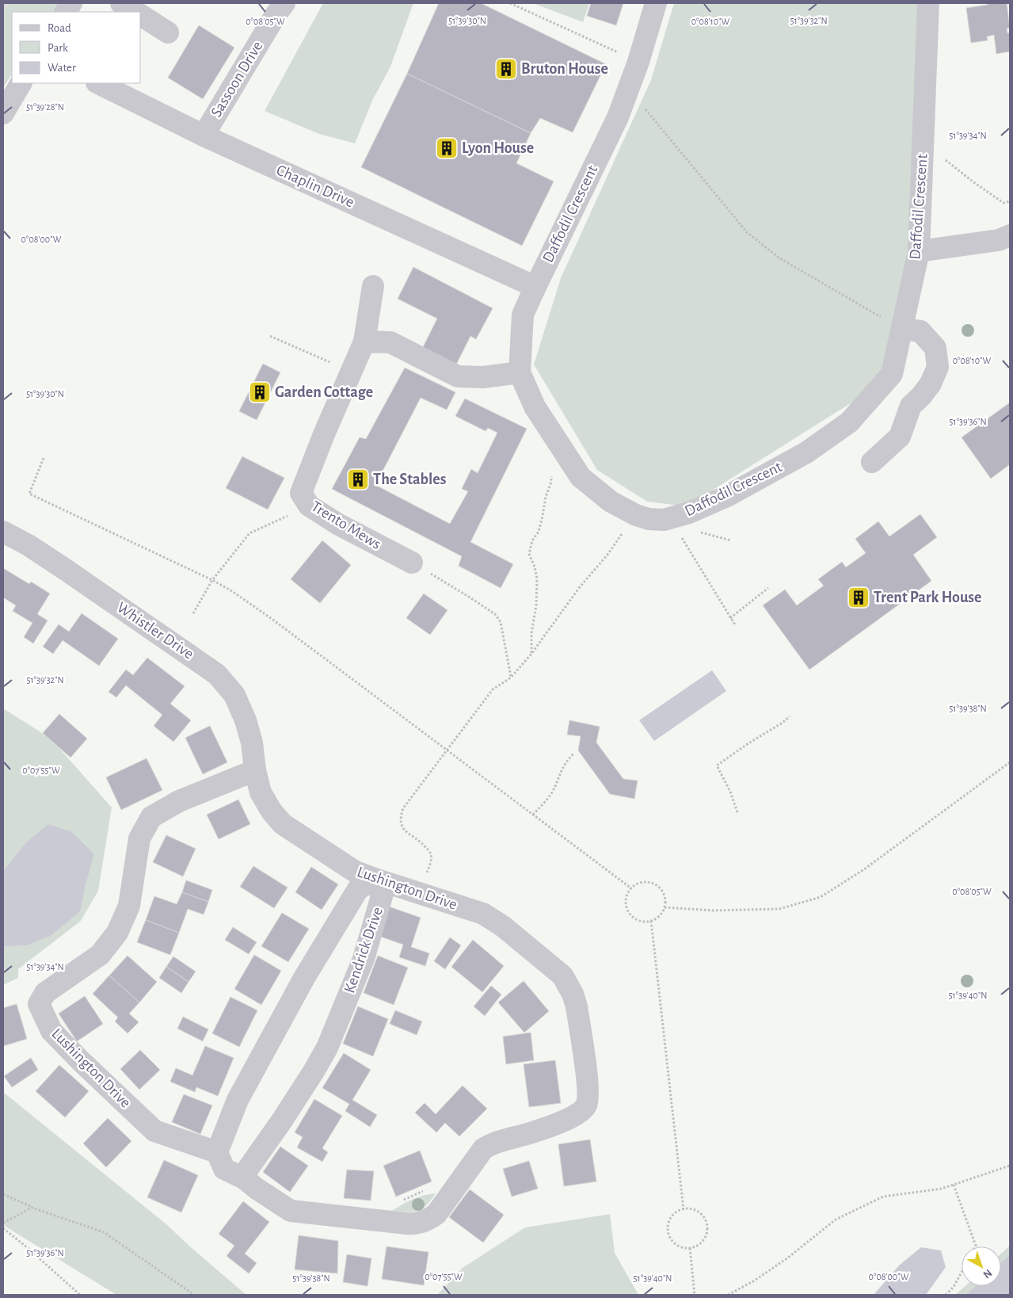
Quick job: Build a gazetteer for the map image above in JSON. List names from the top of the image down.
{
  "streets": {
    "street": [
      "Sassoon Drive",
      "Chaplin Drive",
      "Daffodil Crescent",
      "Trento Mews",
      "Whistler Drive",
      "Lushington Drive",
      "Kendrick Drive"
    ]
  },
  "crossings": [
    ["Sassoon Drive", "Chaplin Drive"],
    ["Chaplin Drive", "Daffodil Crescent"],
    ["Whistler Drive", "Lushington Drive"],
    ["Lushington Drive", "Kendrick Drive"]
  ],
  "places": {
    "building": [
      "Bruton House",
      "Lyon House",
      "Garden Cottage",
      "The Stables",
      "Trent Park House"
    ]
  },
  "legend": ["Road", "Park", "Water"],
  "north": "bottom right",
  "coordinates": [
    "51°39'32\"N",
    "51°39'30\"N",
    "0°08'05\"W",
    "0°08'10\"W",
    "51°39'28\"N",
    "51°39'34\"N",
    "0°08'00\"W",
    "51°39'36\"N",
    "51°39'38\"N",
    "0°07'55\"W",
    "51°39'40\"N"
  ]
}
